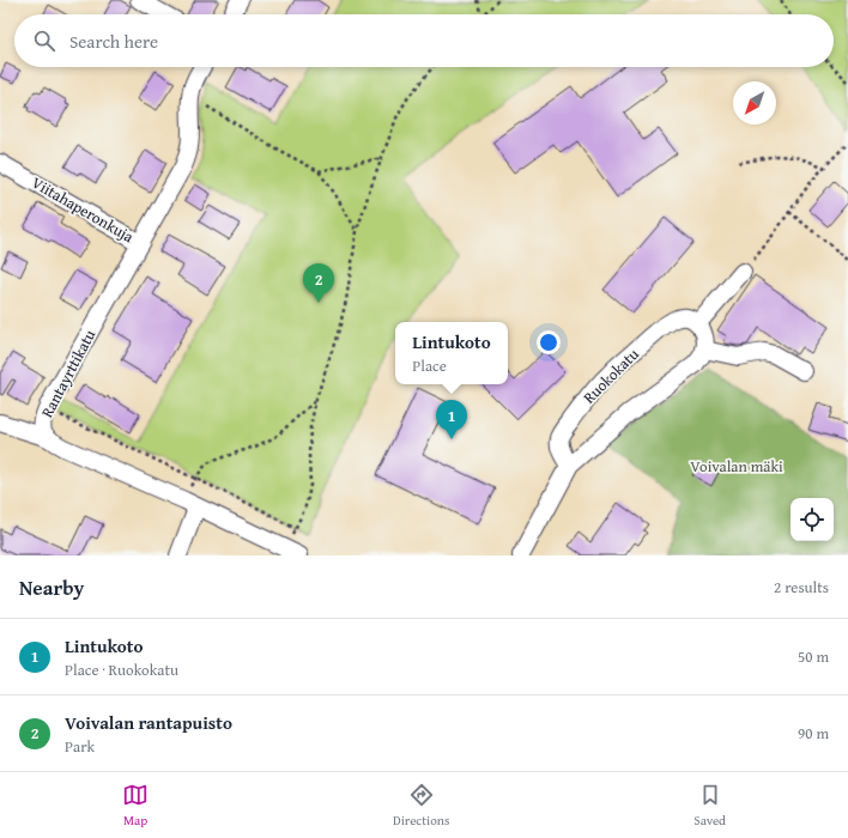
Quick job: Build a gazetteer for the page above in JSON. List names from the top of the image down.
{
  "streets": {
    "street": ["Viitahaperonkuja", "Rantayrttikatu", "Ruokokatu"]
  },
  "crossings": [
    ["Viitahaperonkuja", "Rantayrttikatu"]
  ],
  "parks": ["Voivalan mäki"],
  "north": "bottom left",
  "page": {
    "search": "Search here",
    "pins": ["2", "1"],
    "popup": ["Lintukoto", "Place"],
    "heading": ["Nearby", "2 results"],
    "list": [
      {
        "mark": "1",
        "name": "Lintukoto",
        "note": "Place · Ruokokatu",
        "value": "50 m"
      },
      {
        "mark": "2",
        "name": "Voivalan rantapuisto",
        "note": "Park",
        "value": "90 m"
      }
    ],
    "nav": ["Map", "Directions", "Saved"]
  }
}
